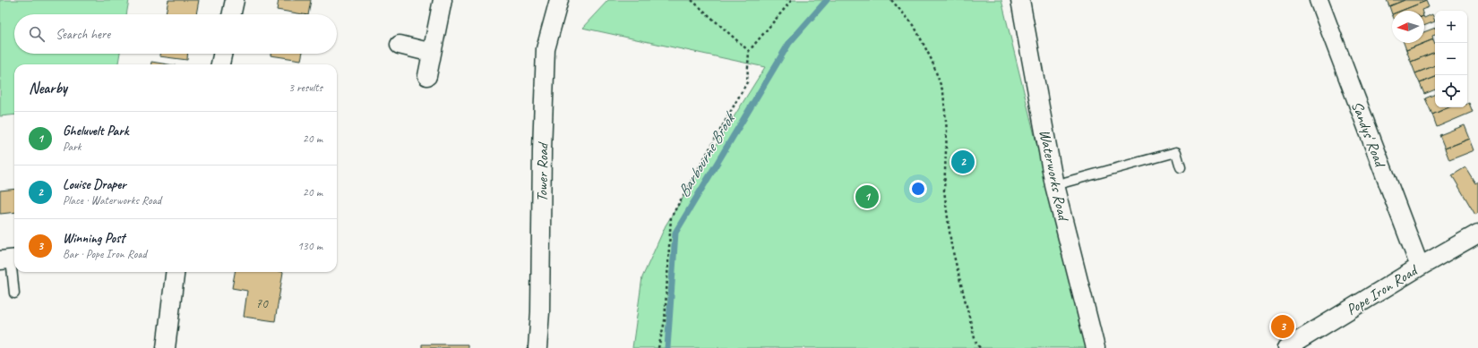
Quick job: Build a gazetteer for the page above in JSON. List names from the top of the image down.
{
  "streets": {
    "street": [
      "Sandys' Road",
      "Tower Road",
      "Waterworks Road",
      "Pope Iron Road"
    ]
  },
  "crossings": [
    ["Sandys' Road", "Pope Iron Road"]
  ],
  "water": ["Barbourne Brook"],
  "house_numbers": ["70"],
  "north": "left",
  "page": {
    "map_buttons": ["+", "−"],
    "search": "Search here",
    "heading": ["Nearby", "3 results"],
    "list": [
      {
        "mark": "1",
        "name": "Gheluvelt Park",
        "note": "Park",
        "value": "20 m"
      },
      {
        "mark": "2",
        "name": "Louise Draper",
        "note": "Place · Waterworks Road",
        "value": "20 m"
      },
      {
        "mark": "3",
        "name": "Winning Post",
        "note": "Bar · Pope Iron Road",
        "value": "130 m"
      }
    ],
    "pins": ["2", "1", "3"]
  }
}
